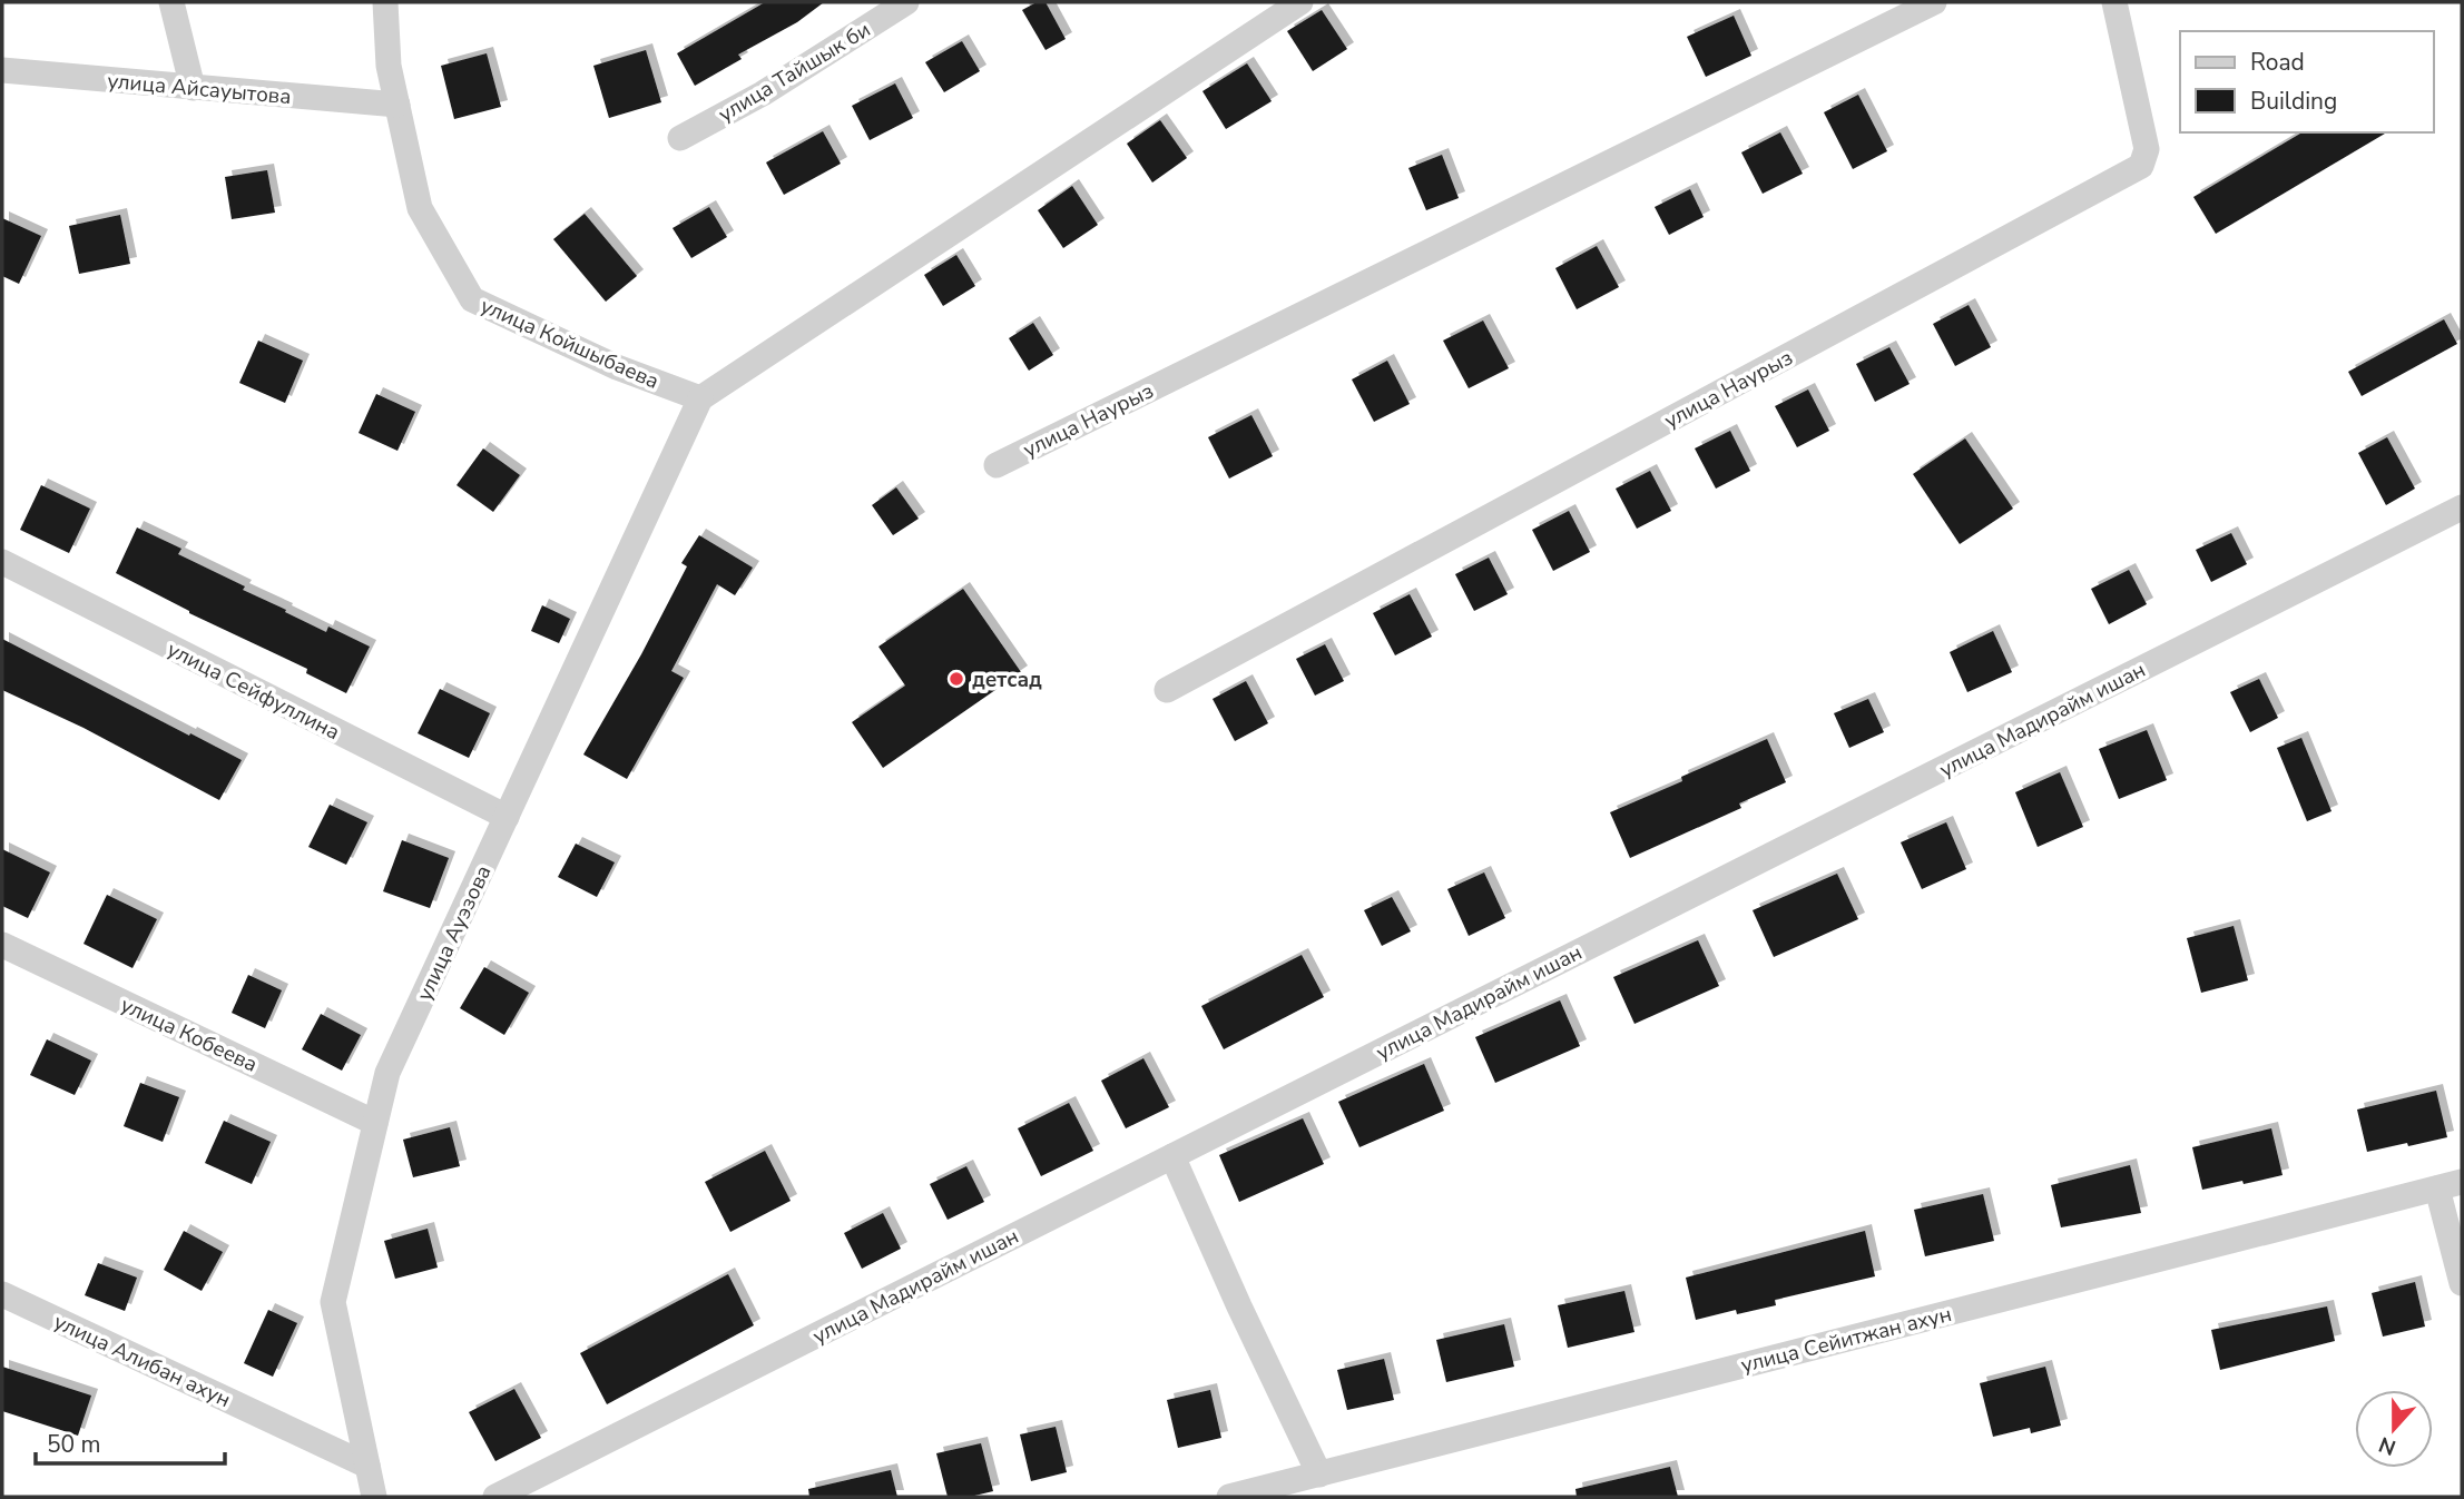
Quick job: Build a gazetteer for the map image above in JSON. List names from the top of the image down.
{
  "streets": {
    "street": [
      "улица Тайшык би",
      "улица Айсауытова",
      "улица Койшыбаева",
      "улица Наурыз",
      "улица Сейфуллина",
      "улица Мадирайм ишан",
      "улица Ауэзова",
      "улица Кобеева",
      "улица Сейитжан ахун",
      "улица Алибан ахун"
    ]
  },
  "crossings": [
    ["улица Айсауытова", "улица Койшыбаева"],
    ["улица Койшыбаева", "улица Ауэзова"],
    ["улица Сейфуллина", "улица Ауэзова"],
    ["улица Ауэзова", "улица Кобеева"],
    ["улица Ауэзова", "улица Алибан ахун"]
  ],
  "places": ["детсад"],
  "legend": ["Road", "Building"],
  "scale_bar": "50 m",
  "north": "bottom"
}
